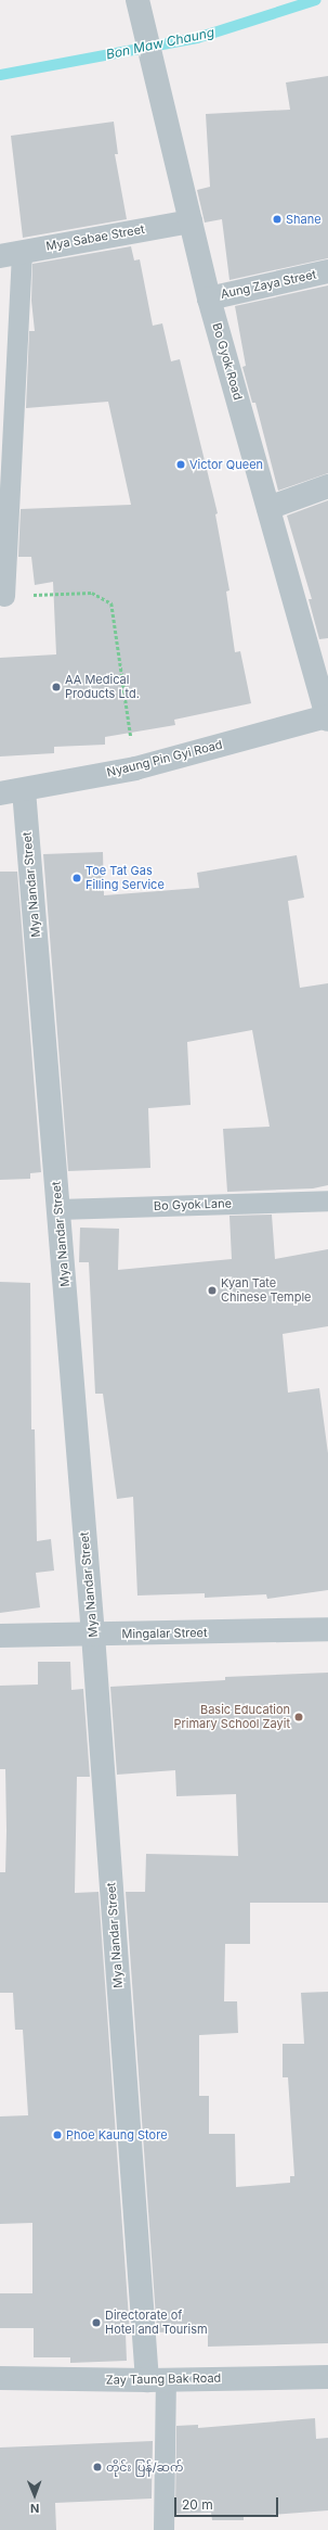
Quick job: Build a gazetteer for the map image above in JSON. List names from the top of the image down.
{
  "streets": {
    "street": [
      "Mya Sabae Street",
      "Aung Zaya Street",
      "Bo Gyok Road",
      "Nyaung Pin Gyi Road",
      "Mya Nandar Street",
      "Mingalar Street",
      "Zay Taung Bak Road"
    ],
    "lane": ["Bo Gyok Lane"]
  },
  "crossings": [
    ["Mya Sabae Street", "Bo Gyok Road"],
    ["Aung Zaya Street", "Bo Gyok Road"],
    ["Bo Gyok Road", "Nyaung Pin Gyi Road"],
    ["Nyaung Pin Gyi Road", "Mya Nandar Street"],
    ["Mya Nandar Street", "Bo Gyok Lane"],
    ["Mya Nandar Street", "Mingalar Street"],
    ["Mya Nandar Street", "Zay Taung Bak Road"]
  ],
  "water": ["Bon Maw Chaung"],
  "places": [
    "Shane",
    "Victor Queen",
    "AA Medical Products Ltd.",
    "Toe Tat Gas Filling Service",
    "Kyan Tate Chinese Temple",
    "Basic Education Primary School Zayit",
    "Phoe Kaung Store",
    "Directorate of Hotel and Tourism",
    "တိုင်း ပြန်/ဆက်"
  ],
  "scale_bar": "20 m",
  "north": "bottom"
}
